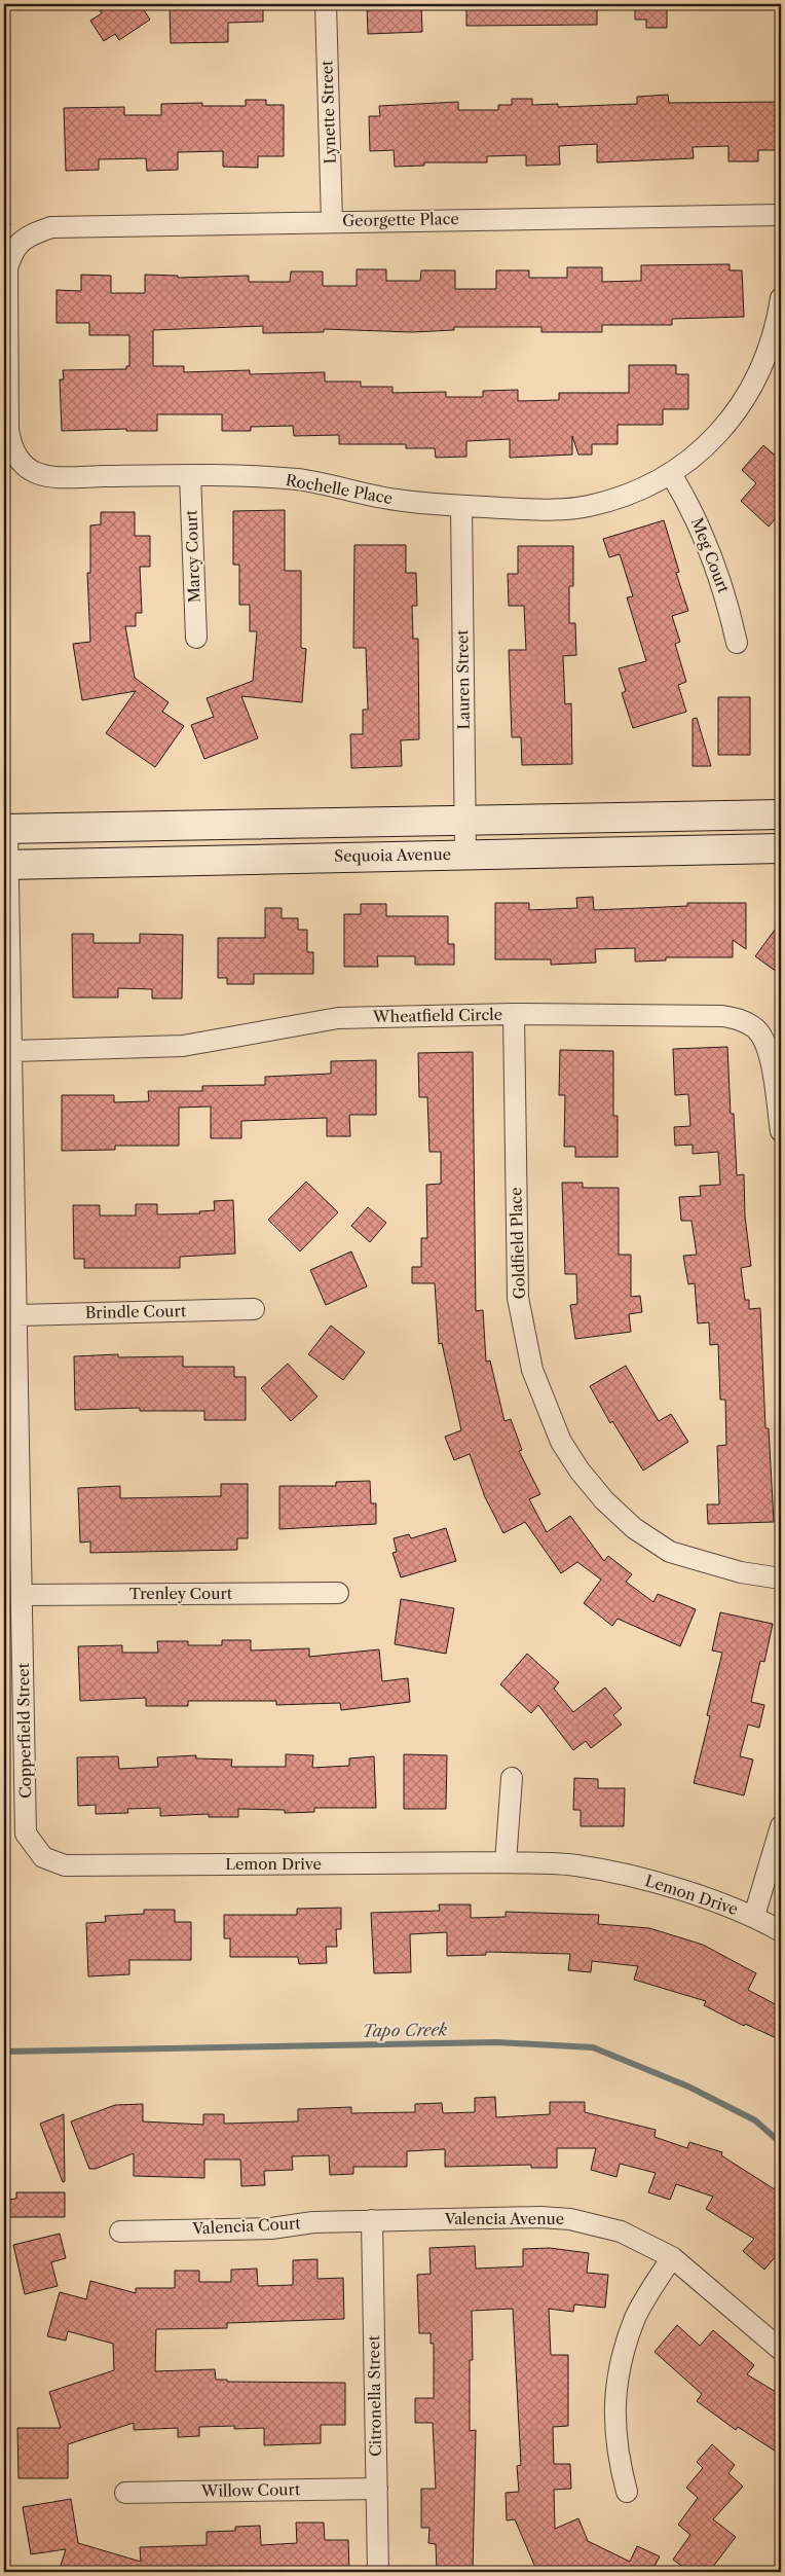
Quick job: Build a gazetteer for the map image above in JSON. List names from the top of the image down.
{
  "streets": {
    "main road": ["Sequoia Avenue"],
    "street": [
      "Lynette Street",
      "Georgette Place",
      "Rochelle Place",
      "Meg Court",
      "Marcy Court",
      "Lauren Street",
      "Wheatfield Circle",
      "Goldfield Place",
      "Brindle Court",
      "Trenley Court",
      "Copperfield Street",
      "Lemon Drive",
      "Valencia Avenue",
      "Valencia Court",
      "Citronella Street",
      "Willow Court"
    ]
  },
  "crossings": [
    ["Lynette Street", "Georgette Place"],
    ["Georgette Place", "Rochelle Place"],
    ["Rochelle Place", "Meg Court"],
    ["Rochelle Place", "Marcy Court"],
    ["Rochelle Place", "Lauren Street"],
    ["Lauren Street", "Sequoia Avenue"],
    ["Sequoia Avenue", "Copperfield Street"],
    ["Wheatfield Circle", "Goldfield Place"],
    ["Wheatfield Circle", "Copperfield Street"],
    ["Brindle Court", "Copperfield Street"],
    ["Trenley Court", "Copperfield Street"],
    ["Copperfield Street", "Lemon Drive"],
    ["Valencia Avenue", "Valencia Court"],
    ["Valencia Avenue", "Citronella Street"],
    ["Valencia Court", "Citronella Street"],
    ["Citronella Street", "Willow Court"]
  ],
  "water": ["Tapo Creek"]
}
